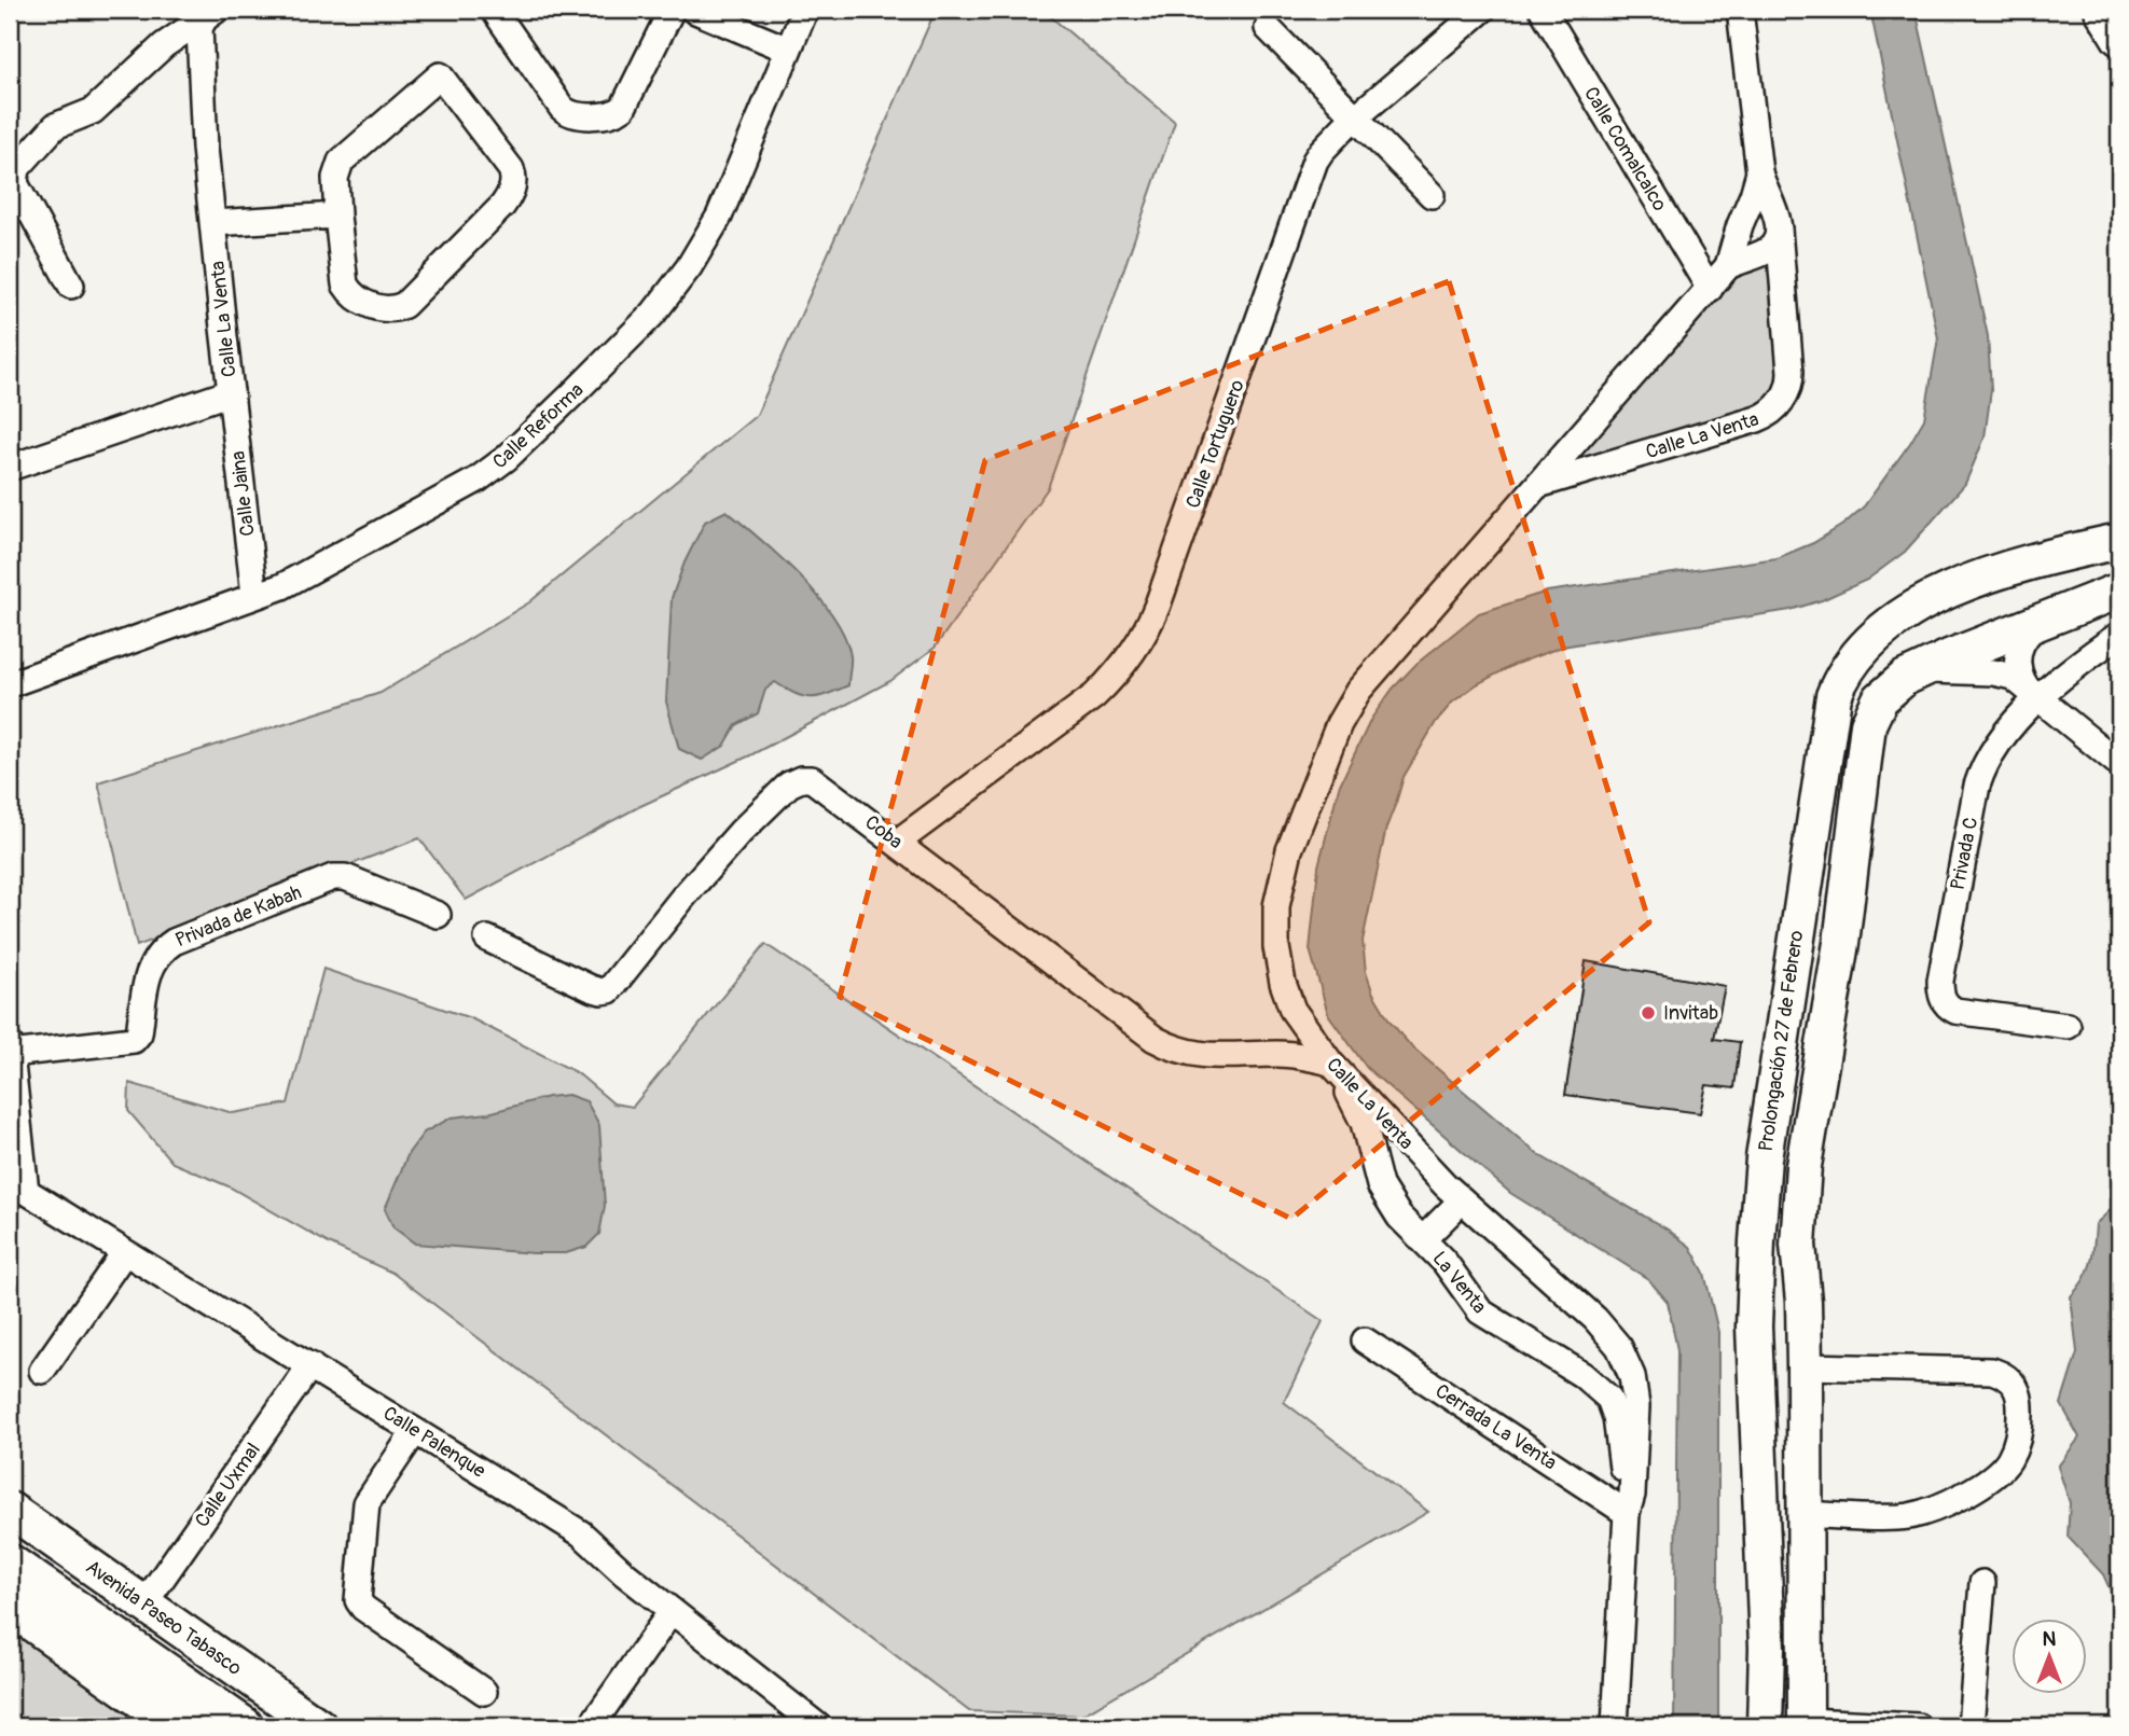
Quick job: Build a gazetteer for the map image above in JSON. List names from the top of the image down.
{
  "streets": {
    "street": [
      "Calle Comalcalco",
      "Calle La Venta",
      "Calle Reforma",
      "Calle Tortuguero",
      "Calle Jaina",
      "Coba",
      "Privada C",
      "Privada de Kabah",
      "Prolongación 27 de Febrero",
      "La Venta",
      "Cerrada La Venta",
      "Calle Palenque",
      "Calle Uxmal",
      "Avenida Paseo Tabasco"
    ]
  },
  "crossings": [
    ["Calle Comalcalco", "Calle La Venta"],
    ["Calle La Venta", "Calle Jaina"],
    ["Calle La Venta", "Coba"],
    ["Calle La Venta", "La Venta"],
    ["Calle La Venta", "Cerrada La Venta"],
    ["Calle Reforma", "Calle Jaina"],
    ["Calle Tortuguero", "Coba"],
    ["Coba", "La Venta"],
    ["La Venta", "Cerrada La Venta"],
    ["Calle Palenque", "Calle Uxmal"],
    ["Calle Uxmal", "Avenida Paseo Tabasco"]
  ],
  "places": ["Invitab"],
  "north": "top"
}
